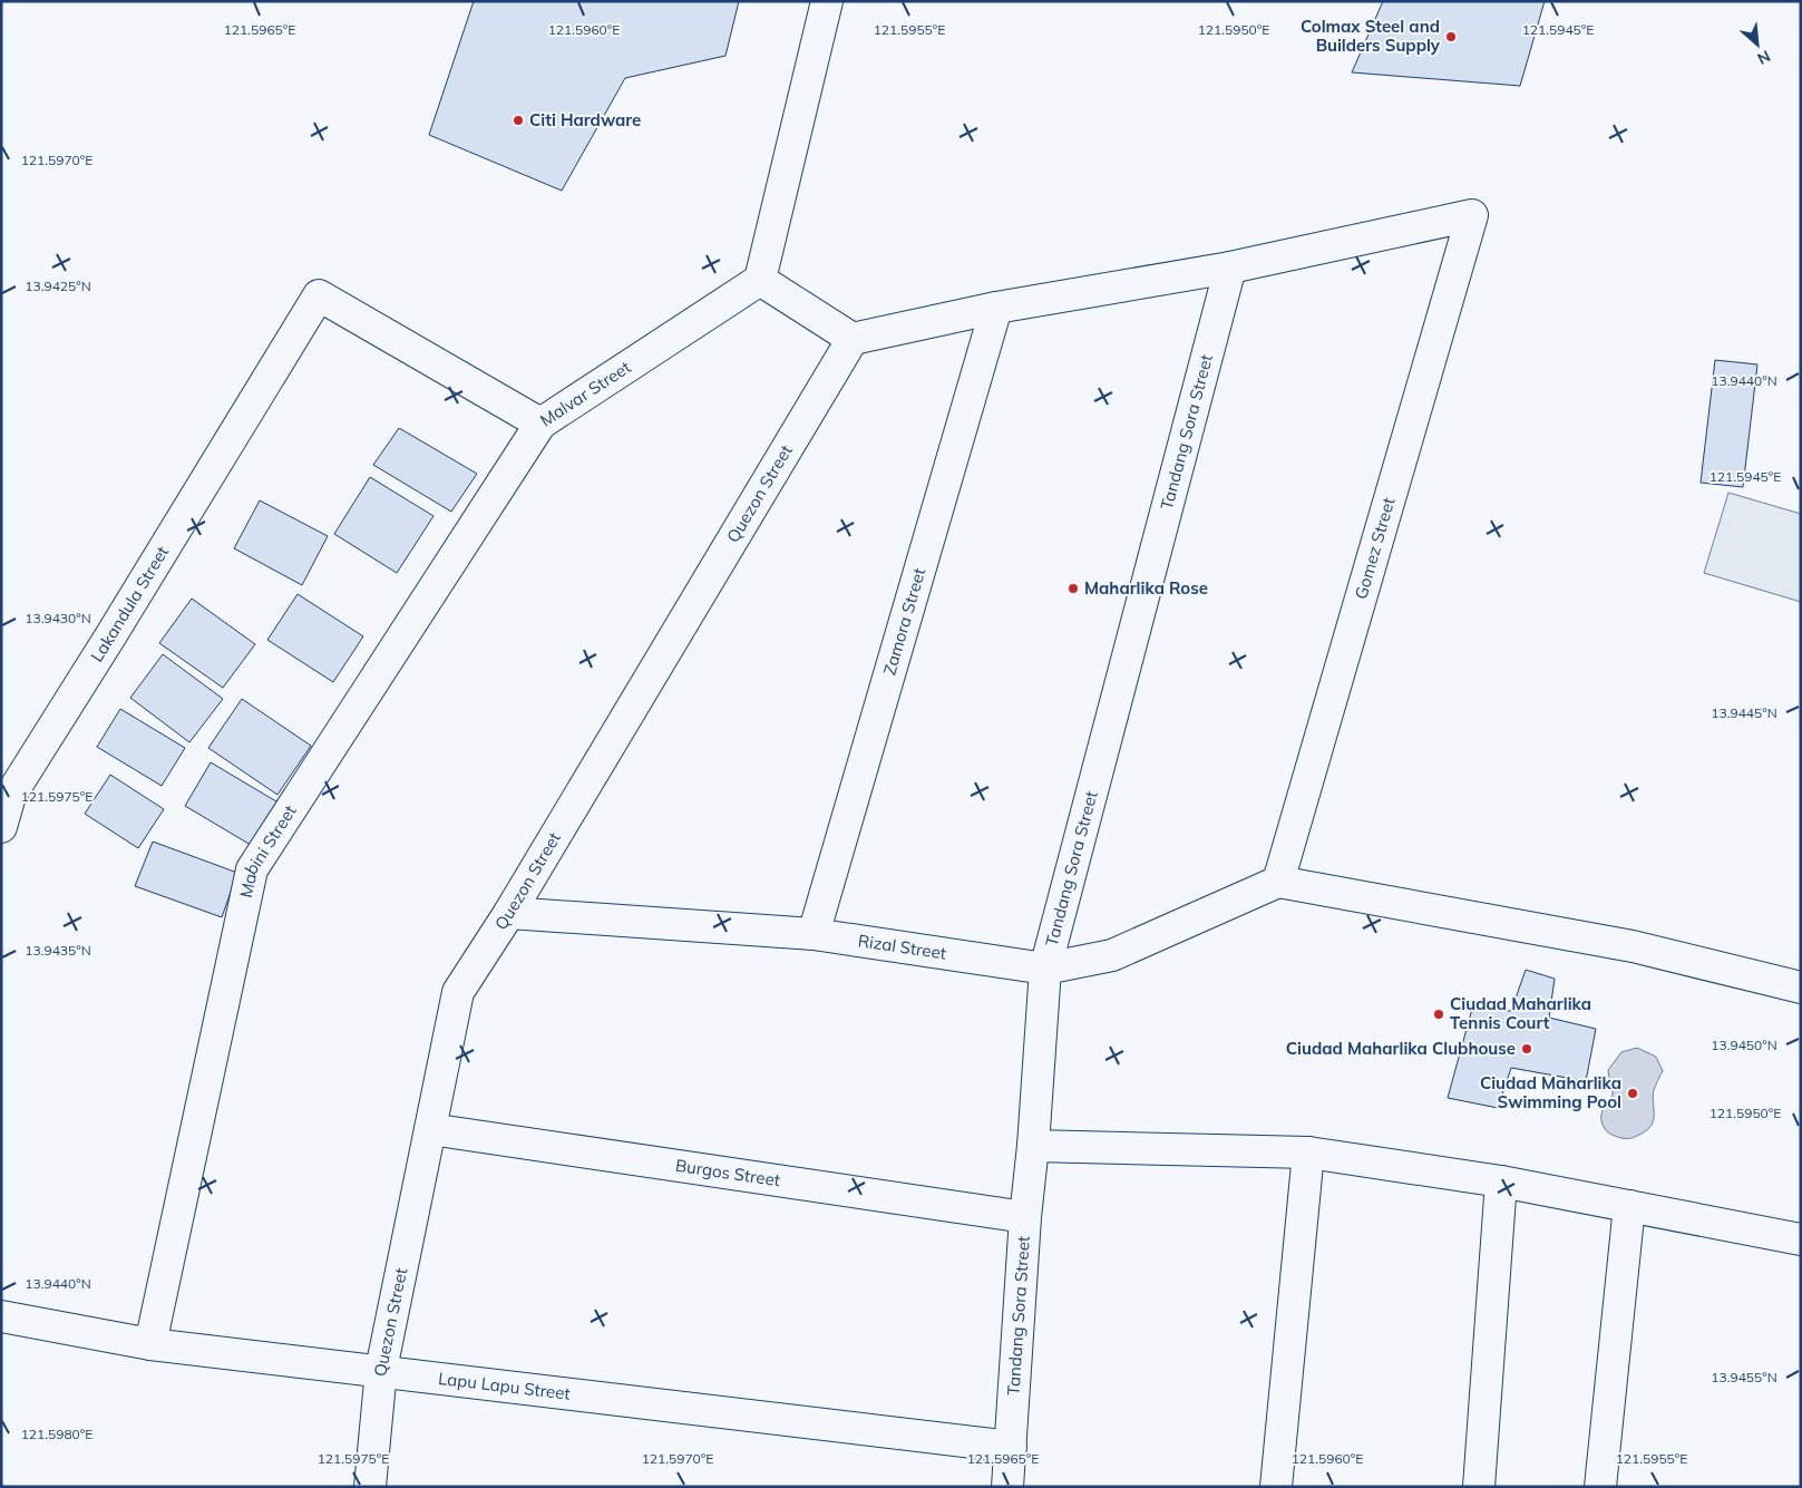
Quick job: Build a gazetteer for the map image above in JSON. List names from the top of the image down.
{
  "streets": {
    "street": [
      "Malvar Street",
      "Tandang Sora Street",
      "Quezon Street",
      "Gomez Street",
      "Lakandula Street",
      "Zamora Street",
      "Mabini Street",
      "Rizal Street",
      "Burgos Street",
      "Lapu Lapu Street"
    ]
  },
  "crossings": [
    ["Malvar Street", "Lakandula Street"],
    ["Malvar Street", "Mabini Street"],
    ["Tandang Sora Street", "Gomez Street"],
    ["Tandang Sora Street", "Rizal Street"],
    ["Tandang Sora Street", "Burgos Street"],
    ["Tandang Sora Street", "Lapu Lapu Street"],
    ["Quezon Street", "Rizal Street"],
    ["Quezon Street", "Burgos Street"],
    ["Quezon Street", "Lapu Lapu Street"],
    ["Gomez Street", "Rizal Street"],
    ["Zamora Street", "Rizal Street"],
    ["Mabini Street", "Lapu Lapu Street"]
  ],
  "places": [
    "Colmax Steel and Builders Supply",
    "Citi Hardware",
    "Maharlika Rose",
    "Ciudad Maharlika Tennis Court",
    "Ciudad Maharlika Clubhouse",
    "Ciudad Maharlika Swimming Pool"
  ],
  "north": "bottom right",
  "coordinates": [
    "121.5965°E",
    "121.5960°E",
    "121.5955°E",
    "121.5950°E",
    "121.5945°E",
    "121.5970°E",
    "13.9425°N",
    "13.9440°N",
    "13.9430°N",
    "13.9445°N",
    "121.5975°E",
    "13.9435°N",
    "13.9450°N",
    "13.9455°N",
    "121.5980°E"
  ]
}
